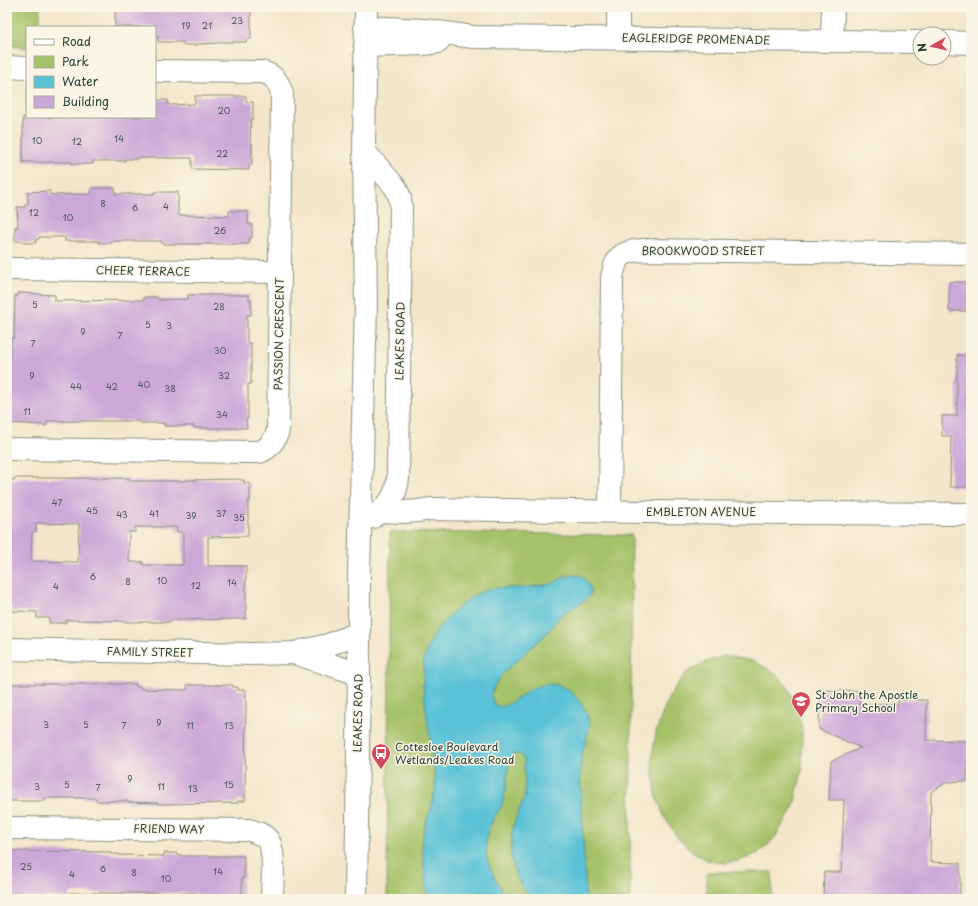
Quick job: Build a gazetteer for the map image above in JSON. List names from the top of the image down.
{
  "streets": {
    "street": [
      "EAGLERIDGE PROMENADE",
      "BROOKWOOD STREET",
      "CHEER TERRACE",
      "PASSION CRESCENT",
      "LEAKES ROAD",
      "EMBLETON AVENUE",
      "FAMILY STREET",
      "FRIEND WAY"
    ]
  },
  "crossings": [
    ["EAGLERIDGE PROMENADE", "LEAKES ROAD"],
    ["BROOKWOOD STREET", "EMBLETON AVENUE"],
    ["CHEER TERRACE", "PASSION CRESCENT"],
    ["LEAKES ROAD", "EMBLETON AVENUE"],
    ["LEAKES ROAD", "FAMILY STREET"]
  ],
  "places": {
    "school or university": ["St John the Apostle Primary School"],
    "bus stop": ["Cottesloe Boulevard Wetlands/Leakes Road"]
  },
  "house_numbers": [
    "23",
    "19",
    "21",
    "20",
    "14",
    "10",
    "12",
    "22",
    "8",
    "4",
    "6",
    "12",
    "10",
    "26",
    "5",
    "28",
    "5",
    "3",
    "9",
    "7",
    "7",
    "30",
    "9",
    "32",
    "40",
    "44",
    "42",
    "38",
    "11",
    "34",
    "47",
    "45",
    "41",
    "37",
    "43",
    "39",
    "35",
    "6",
    "10",
    "8",
    "14",
    "12",
    "4",
    "9",
    "3",
    "5",
    "7",
    "11",
    "13",
    "9",
    "5",
    "15",
    "3",
    "11",
    "7",
    "13",
    "25",
    "6",
    "14",
    "8",
    "4",
    "10"
  ],
  "legend": [
    "Road",
    "Park",
    "Water",
    "Building"
  ],
  "north": "left"
}
